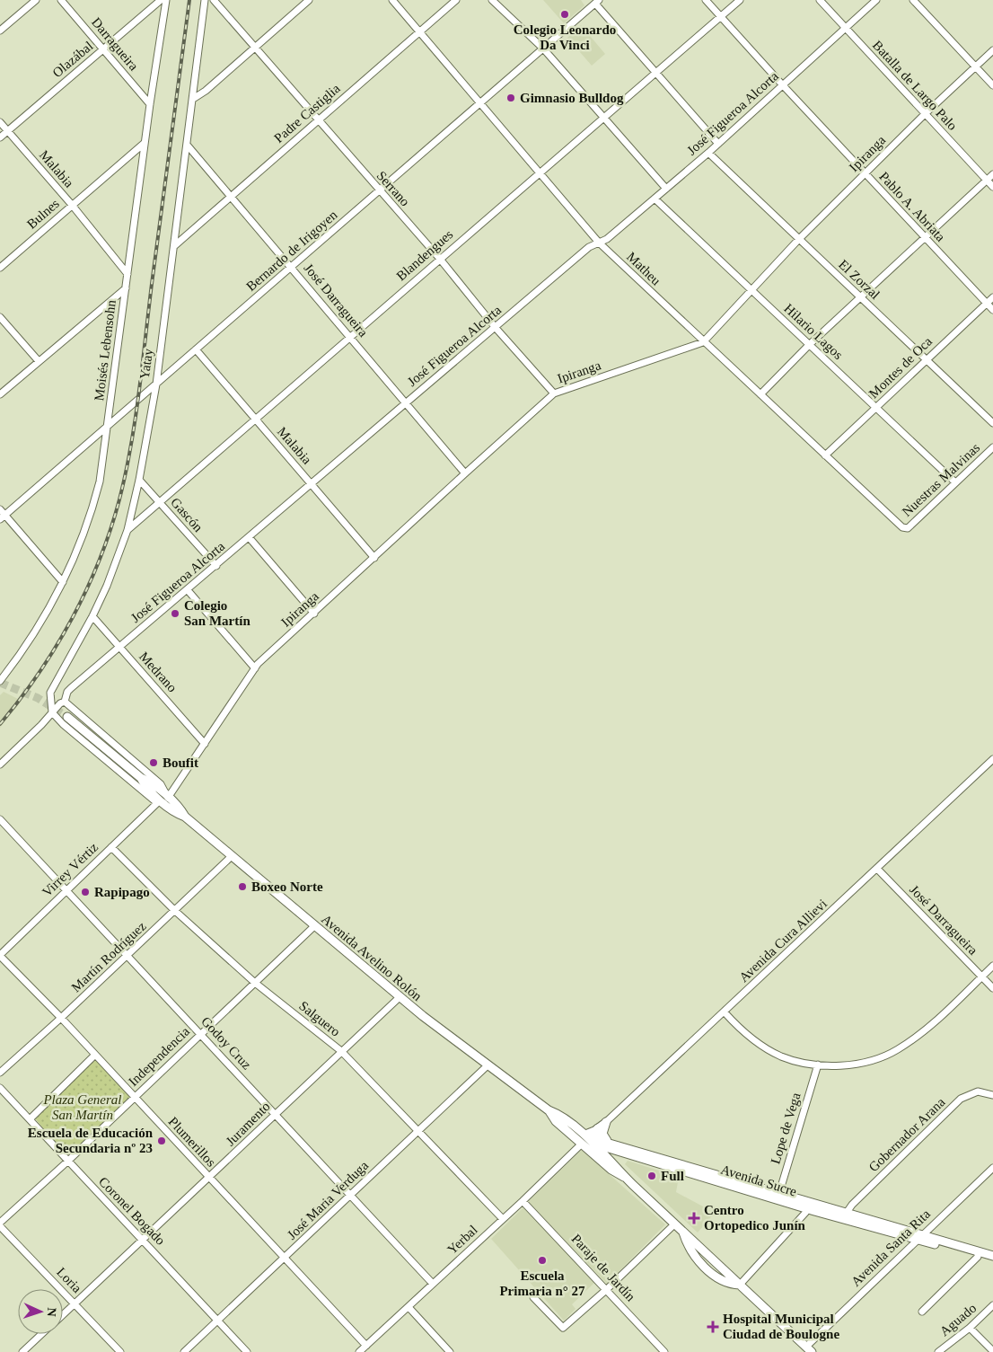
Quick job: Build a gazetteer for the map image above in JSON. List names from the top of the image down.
{
  "streets": {
    "main road": ["Avenida Avelino Rolón", "Avenida Sucre"],
    "street": [
      "Darragueira",
      "Olazábal",
      "Batalla de Largo Palo",
      "Padre Castiglia",
      "José Figueroa Alcorta",
      "Ipiranga",
      "Malabia",
      "Serrano",
      "Pablo A. Abriata",
      "Bulnes",
      "Bernardo de Irigoyen",
      "Blandengues",
      "Matheu",
      "El Zorzal",
      "José Darragueira",
      "Hilario Lagos",
      "Moisés Lebensohn",
      "Yatay",
      "Montes de Oca",
      "Nuestras Malvinas",
      "Gascón",
      "Medrano",
      "Virrey Vértiz",
      "Avenida Cura Allievi",
      "Martín Rodríguez",
      "Salguero",
      "Godoy Cruz",
      "Independencia",
      "Juramento",
      "Lope de Vega",
      "Gobernador Arana",
      "Plumerillos",
      "José Maria Verduga",
      "Coronel Bogado",
      "Yerbal",
      "Avenida Santa Rita",
      "Paraje de Jardín",
      "Loria",
      "Aguado"
    ]
  },
  "crossings": [
    ["Darragueira", "Olazábal"],
    ["Darragueira", "Moisés Lebensohn"],
    ["Olazábal", "Malabia"],
    ["Batalla de Largo Palo", "José Figueroa Alcorta"],
    ["Batalla de Largo Palo", "Ipiranga"],
    ["Padre Castiglia", "Serrano"],
    ["Padre Castiglia", "Matheu"],
    ["Padre Castiglia", "José Darragueira"],
    ["Padre Castiglia", "Yatay"],
    ["José Figueroa Alcorta", "Malabia"],
    ["José Figueroa Alcorta", "Serrano"],
    ["José Figueroa Alcorta", "Pablo A. Abriata"],
    ["José Figueroa Alcorta", "Matheu"],
    ["José Figueroa Alcorta", "El Zorzal"],
    ["José Figueroa Alcorta", "José Darragueira"],
    ["José Figueroa Alcorta", "Hilario Lagos"],
    ["José Figueroa Alcorta", "Yatay"],
    ["José Figueroa Alcorta", "Gascón"],
    ["José Figueroa Alcorta", "Medrano"],
    ["José Figueroa Alcorta", "Avenida Avelino Rolón"],
    ["Ipiranga", "Malabia"],
    ["Ipiranga", "Serrano"],
    ["Ipiranga", "Pablo A. Abriata"],
    ["Ipiranga", "Matheu"],
    ["Ipiranga", "El Zorzal"],
    ["Ipiranga", "José Darragueira"],
    ["Ipiranga", "Hilario Lagos"],
    ["Ipiranga", "Medrano"],
    ["Ipiranga", "Virrey Vértiz"],
    ["Ipiranga", "Avenida Avelino Rolón"],
    ["Malabia", "Bulnes"],
    ["Malabia", "Bernardo de Irigoyen"],
    ["Malabia", "Blandengues"],
    ["Malabia", "Moisés Lebensohn"],
    ["Serrano", "Bernardo de Irigoyen"],
    ["Serrano", "Blandengues"],
    ["Pablo A. Abriata", "Blandengues"],
    ["Pablo A. Abriata", "Montes de Oca"],
    ["Bulnes", "Moisés Lebensohn"],
    ["Bernardo de Irigoyen", "Matheu"],
    ["Bernardo de Irigoyen", "José Darragueira"],
    ["Bernardo de Irigoyen", "Moisés Lebensohn"],
    ["Bernardo de Irigoyen", "Yatay"],
    ["Blandengues", "Matheu"],
    ["Blandengues", "José Darragueira"],
    ["Blandengues", "Yatay"],
    ["Blandengues", "Gascón"],
    ["Matheu", "Montes de Oca"],
    ["Matheu", "Nuestras Malvinas"],
    ["El Zorzal", "Montes de Oca"],
    ["José Darragueira", "Yatay"],
    ["José Darragueira", "Avenida Cura Allievi"],
    ["Hilario Lagos", "Montes de Oca"],
    ["Hilario Lagos", "Nuestras Malvinas"],
    ["Yatay", "Gascón"],
    ["Yatay", "Medrano"],
    ["Yatay", "Avenida Avelino Rolón"],
    ["Virrey Vértiz", "Avenida Avelino Rolón"],
    ["Virrey Vértiz", "Salguero"],
    ["Virrey Vértiz", "Godoy Cruz"],
    ["Virrey Vértiz", "Plumerillos"],
    ["Avenida Cura Allievi", "Avenida Sucre"],
    ["Martín Rodríguez", "Avenida Avelino Rolón"],
    ["Martín Rodríguez", "Salguero"],
    ["Martín Rodríguez", "Godoy Cruz"],
    ["Martín Rodríguez", "Plumerillos"],
    ["Avenida Avelino Rolón", "Independencia"],
    ["Avenida Avelino Rolón", "Juramento"],
    ["Avenida Avelino Rolón", "Avenida Sucre"],
    ["Avenida Avelino Rolón", "José Maria Verduga"],
    ["Avenida Avelino Rolón", "Yerbal"],
    ["Avenida Avelino Rolón", "Avenida Santa Rita"],
    ["Salguero", "Independencia"],
    ["Salguero", "Juramento"],
    ["Salguero", "José Maria Verduga"],
    ["Salguero", "Yerbal"],
    ["Godoy Cruz", "Independencia"],
    ["Godoy Cruz", "Juramento"],
    ["Godoy Cruz", "José Maria Verduga"],
    ["Godoy Cruz", "Yerbal"],
    ["Independencia", "Plumerillos"],
    ["Independencia", "Coronel Bogado"],
    ["Independencia", "Loria"],
    ["Juramento", "Plumerillos"],
    ["Juramento", "Coronel Bogado"],
    ["Juramento", "Loria"],
    ["Lope de Vega", "Avenida Sucre"],
    ["Gobernador Arana", "Avenida Sucre"],
    ["Plumerillos", "José Maria Verduga"],
    ["Plumerillos", "Yerbal"],
    ["Avenida Sucre", "Avenida Santa Rita"],
    ["José Maria Verduga", "Coronel Bogado"],
    ["Yerbal", "Paraje de Jardín"]
  ],
  "parks": ["Plaza General San Martín"],
  "places": {
    "other": [
      "Colegio Leonardo Da Vinci",
      "Gimnasio Bulldog",
      "Colegio San Martín",
      "Boufit",
      "Boxeo Norte",
      "Rapipago",
      "Escuela de Educación Secundaria nº 23",
      "Full",
      "Escuela Primaria n° 27"
    ],
    "health": ["Centro Ortopedico Junín", "Hospital Municipal Ciudad de Boulogne"]
  },
  "north": "right"
}
